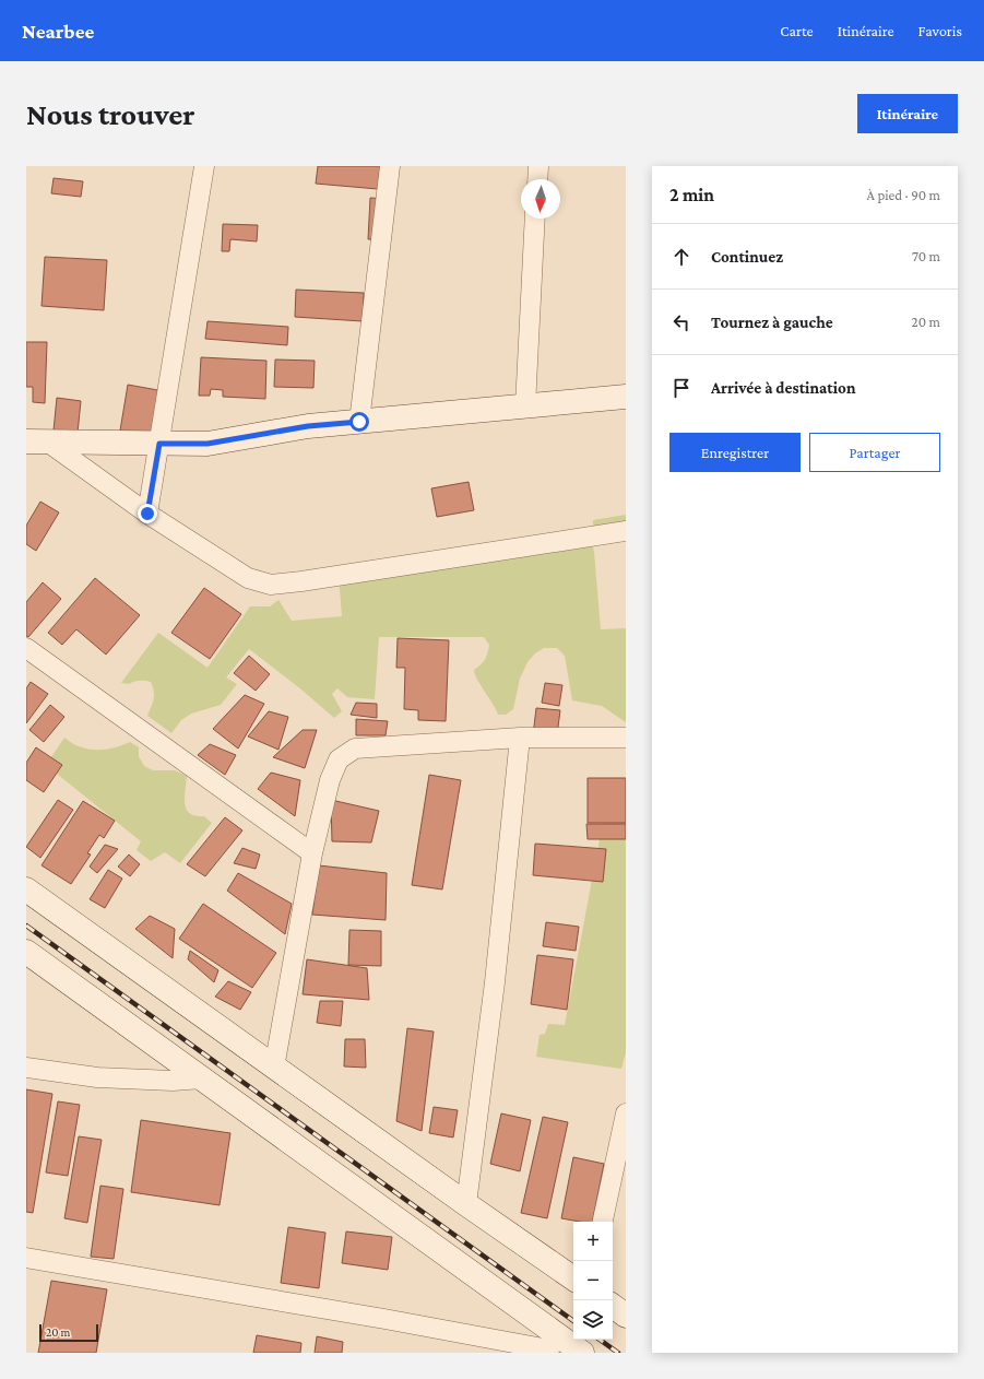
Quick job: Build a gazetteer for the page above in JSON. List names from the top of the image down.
{
  "scale_bar": "20 m",
  "north": "bottom",
  "page": {
    "header": "Nearbee",
    "nav": ["Carte", "Itinéraire", "Favoris"],
    "buttons": [
      "Itinéraire",
      ["Enregistrer", "Partager"]
    ],
    "title": "Nous trouver",
    "heading": ["2 min", "À pied · 90 m"],
    "list": [
      ["Continuez", "70 m"],
      ["Tournez à gauche", "20 m"],
      "Arrivée à destination"
    ],
    "map_buttons": ["+", "−"],
    "scale": "20 m"
  }
}
